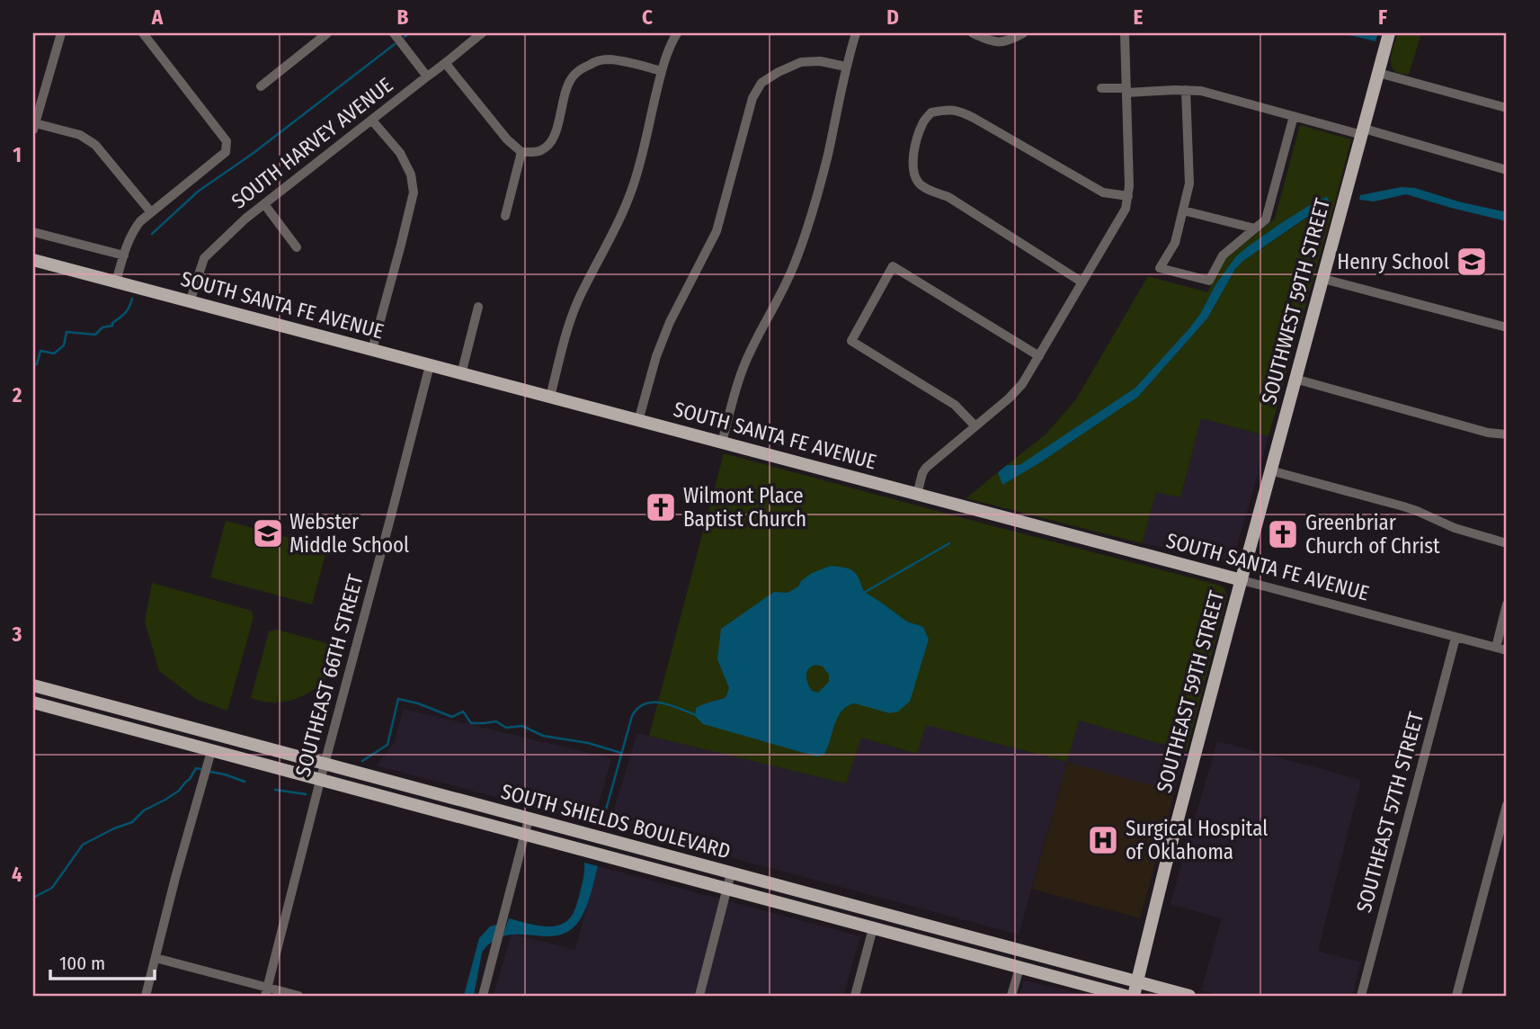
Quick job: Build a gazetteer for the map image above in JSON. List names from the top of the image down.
{
  "streets": {
    "main road": [
      "SOUTHWEST 59TH STREET",
      "SOUTH SANTA FE AVENUE",
      "SOUTHEAST 59TH STREET",
      "SOUTH SHIELDS BOULEVARD"
    ],
    "street": ["SOUTH HARVEY AVENUE", "SOUTHEAST 66TH STREET", "SOUTHEAST 57TH STREET"]
  },
  "crossings": [
    ["SOUTH HARVEY AVENUE", "SOUTH SANTA FE AVENUE"],
    ["SOUTHWEST 59TH STREET", "SOUTH SANTA FE AVENUE"],
    ["SOUTHWEST 59TH STREET", "SOUTHEAST 59TH STREET"],
    ["SOUTH SANTA FE AVENUE", "SOUTHEAST 66TH STREET"],
    ["SOUTH SANTA FE AVENUE", "SOUTHEAST 59TH STREET"],
    ["SOUTH SANTA FE AVENUE", "SOUTHEAST 57TH STREET"],
    ["SOUTHEAST 66TH STREET", "SOUTH SHIELDS BOULEVARD"],
    ["SOUTHEAST 59TH STREET", "SOUTH SHIELDS BOULEVARD"]
  ],
  "places": {
    "school or university": ["Henry School", "Webster Middle School"],
    "church": ["Wilmont Place Baptist Church", "Greenbriar Church of Christ"],
    "hospital": ["Surgical Hospital of Oklahoma"]
  },
  "scale_bar": "100 m",
  "grid": {
    "columns": [
      "A",
      "B",
      "C",
      "D",
      "E",
      "F"
    ],
    "rows": [
      "1",
      "2",
      "3",
      "4"
    ]
  }
}
